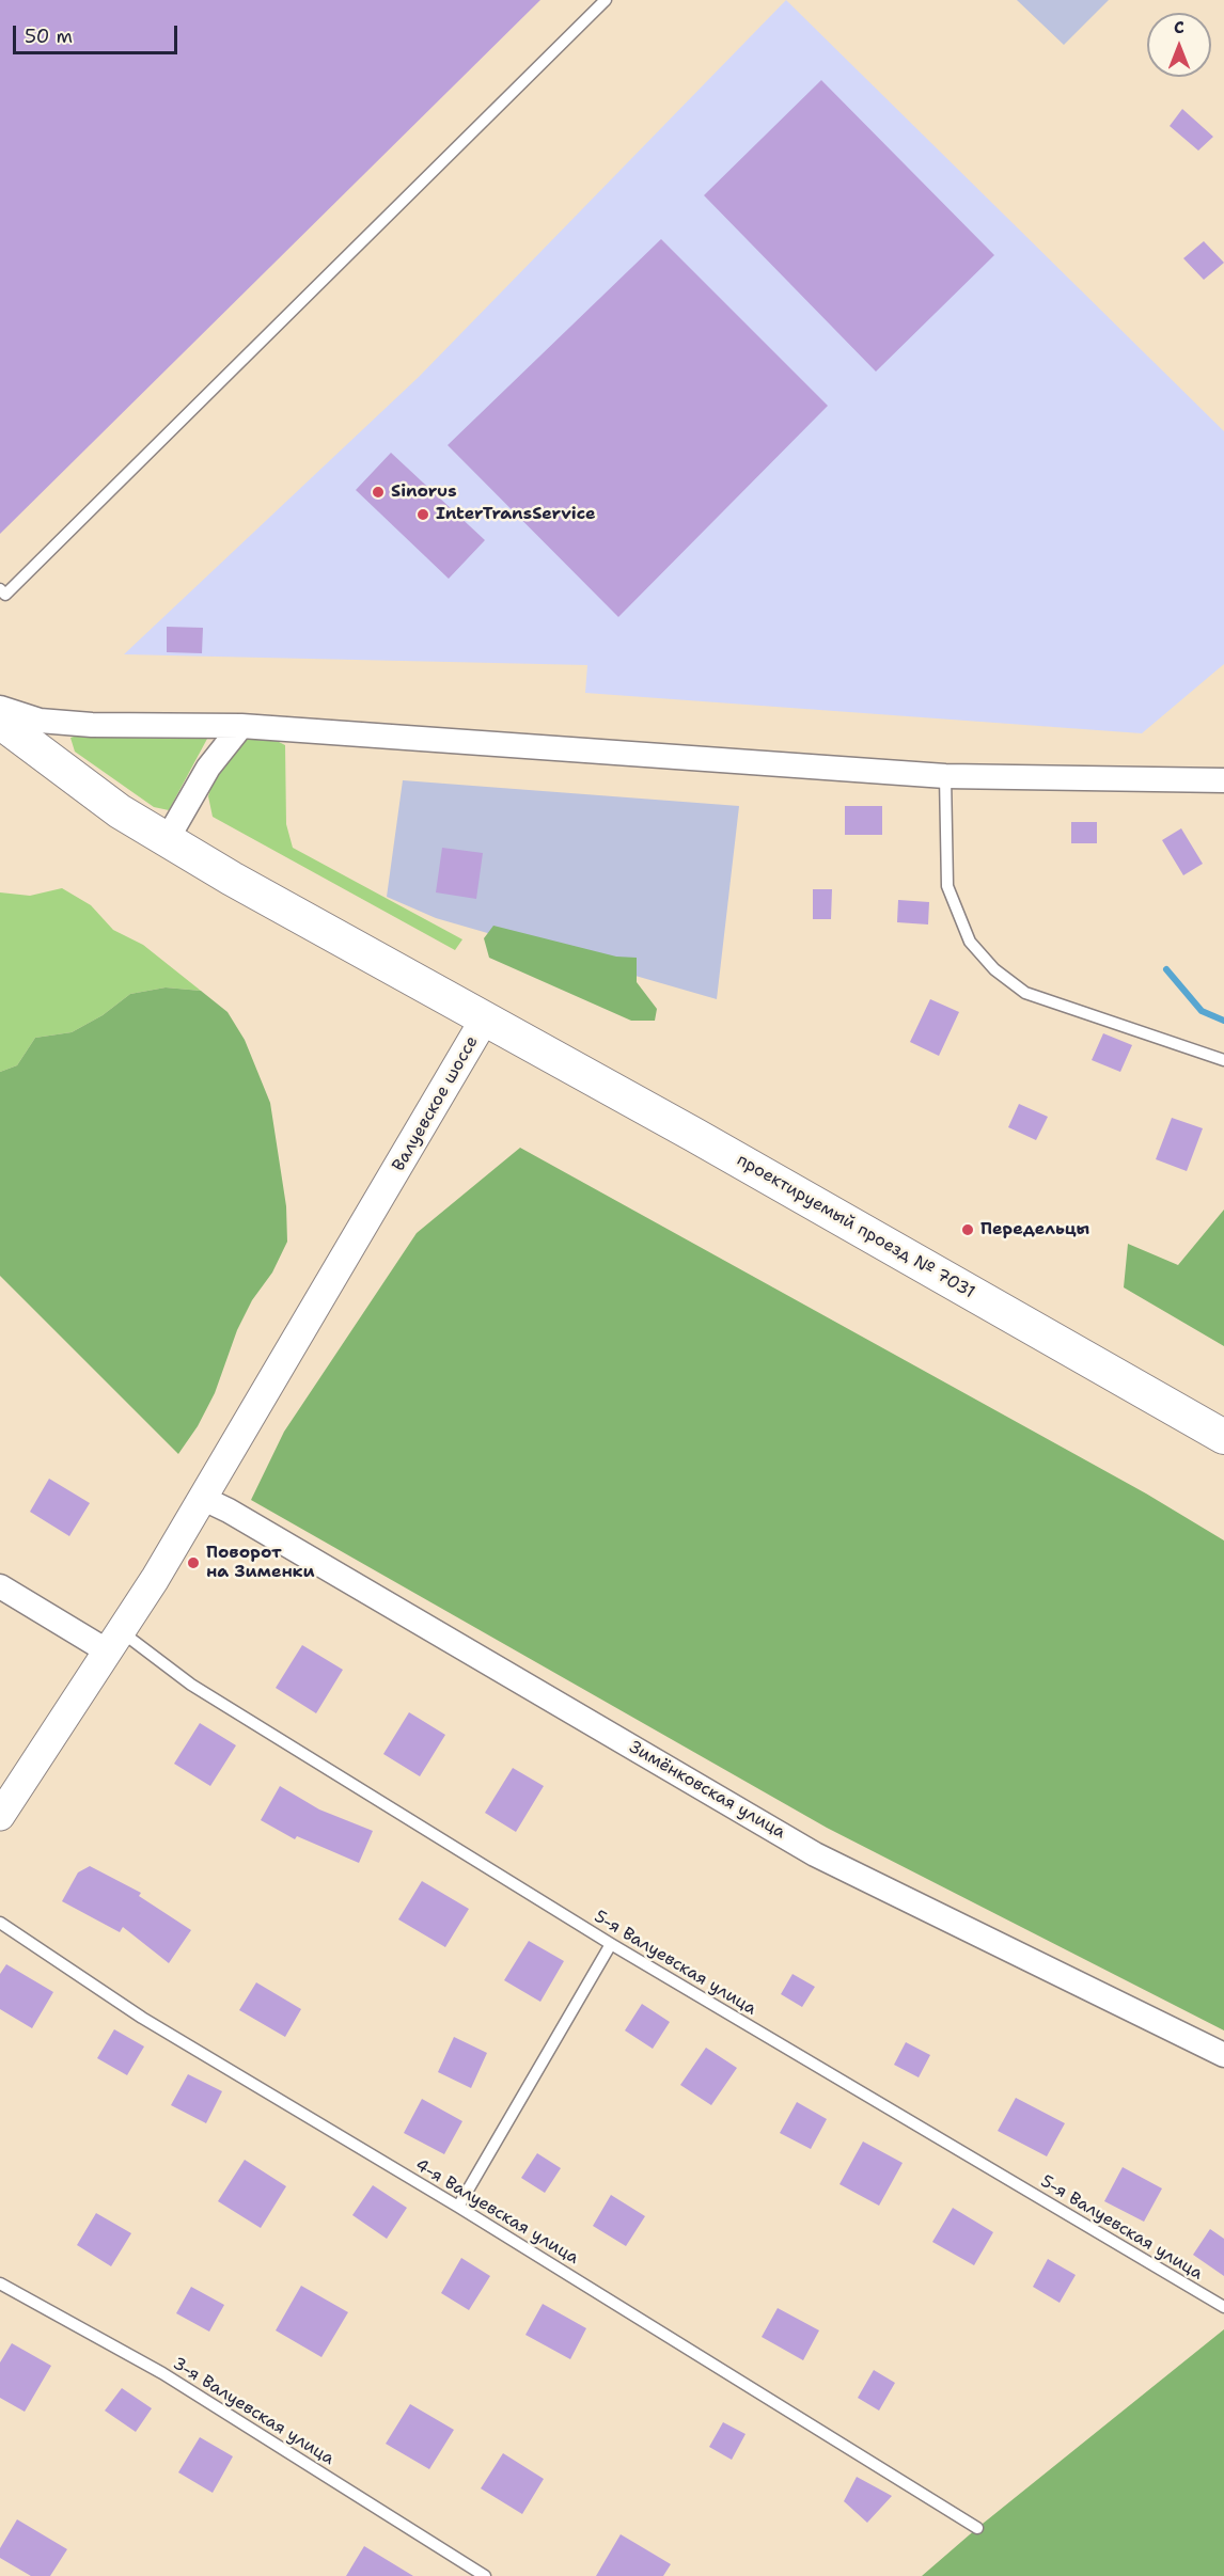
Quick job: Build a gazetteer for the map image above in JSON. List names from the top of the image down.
{
  "streets": {
    "main road": ["Валуевское шоссе", "проектируемый проезд № 7031"],
    "street": ["Зимёнковская улица"],
    "lane": ["5-я Валуевская улица", "4-я Валуевская улица", "3-я Валуевская улица"]
  },
  "crossings": [
    ["Валуевское шоссе", "проектируемый проезд № 7031"],
    ["Валуевское шоссе", "Зимёнковская улица"],
    ["Валуевское шоссе", "5-я Валуевская улица"]
  ],
  "places": [
    "Sinorus",
    "InterTransService",
    "Передельцы",
    "Поворот на Зименки"
  ],
  "scale_bar": "50 m",
  "north": "top"
}
